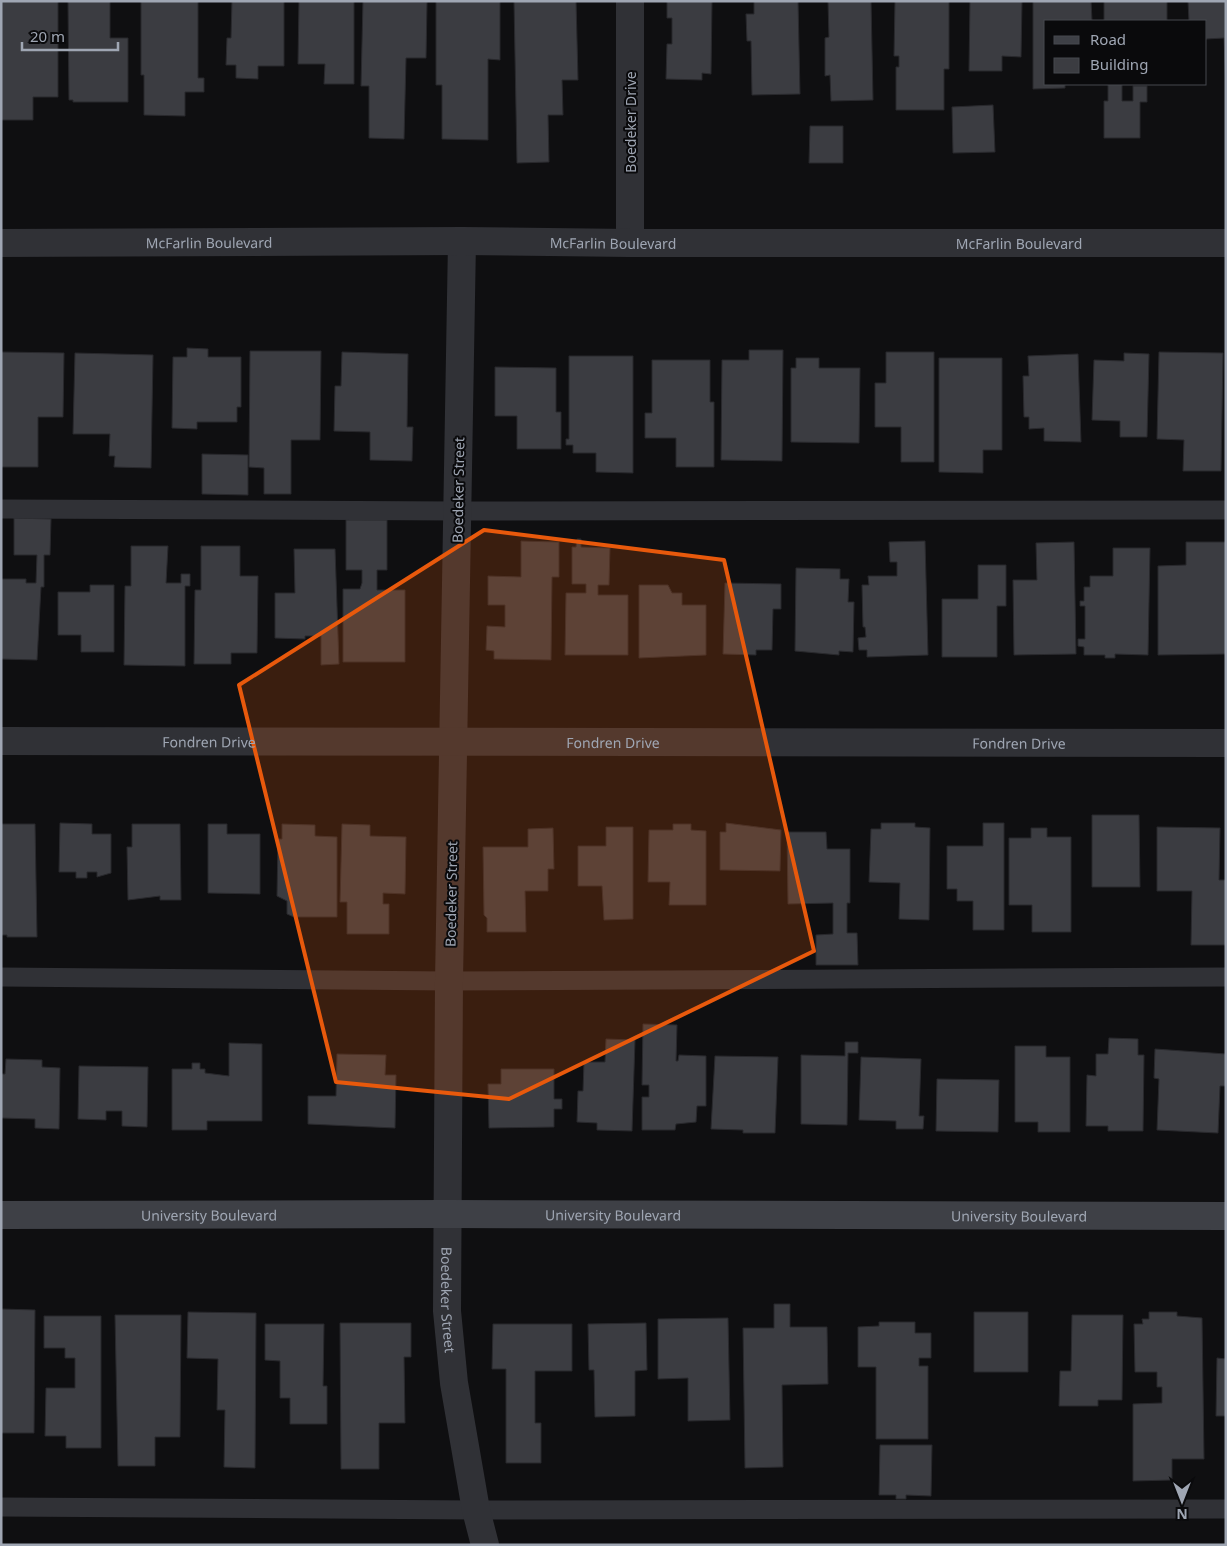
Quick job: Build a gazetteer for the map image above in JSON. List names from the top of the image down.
{
  "streets": {
    "street": [
      "Boedeker Drive",
      "McFarlin Boulevard",
      "Boedeker Street",
      "Fondren Drive",
      "University Boulevard"
    ]
  },
  "crossings": [
    ["Boedeker Drive", "McFarlin Boulevard"],
    ["McFarlin Boulevard", "Boedeker Street"],
    ["Boedeker Street", "Fondren Drive"],
    ["Boedeker Street", "University Boulevard"]
  ],
  "legend": ["Road", "Building"],
  "scale_bar": "20 m",
  "north": "bottom"
}
